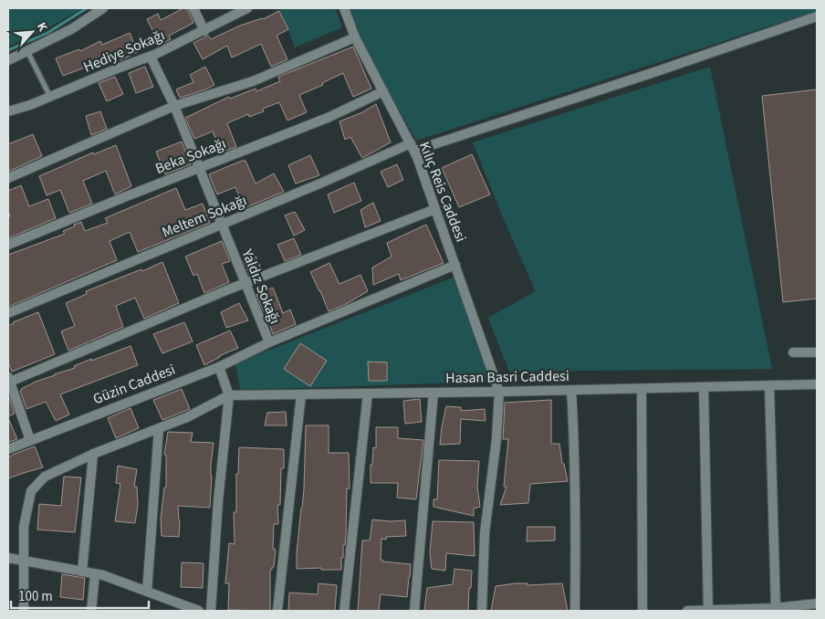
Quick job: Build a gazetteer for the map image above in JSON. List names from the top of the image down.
{
  "streets": {
    "street": [
      "Hediye Sokağı",
      "Beka Sokağı",
      "Kılıç Reis Caddesi",
      "Meltem Sokağı",
      "Yaldız Sokağı",
      "Hasan Basri Caddesi",
      "Güzin Caddesi"
    ]
  },
  "crossings": [
    ["Hediye Sokağı", "Yaldız Sokağı"],
    ["Beka Sokağı", "Kılıç Reis Caddesi"],
    ["Beka Sokağı", "Yaldız Sokağı"],
    ["Kılıç Reis Caddesi", "Meltem Sokağı"],
    ["Kılıç Reis Caddesi", "Yaldız Sokağı"],
    ["Kılıç Reis Caddesi", "Hasan Basri Caddesi"],
    ["Meltem Sokağı", "Yaldız Sokağı"],
    ["Yaldız Sokağı", "Güzin Caddesi"]
  ],
  "scale_bar": "100 m",
  "north": "top right"
}
